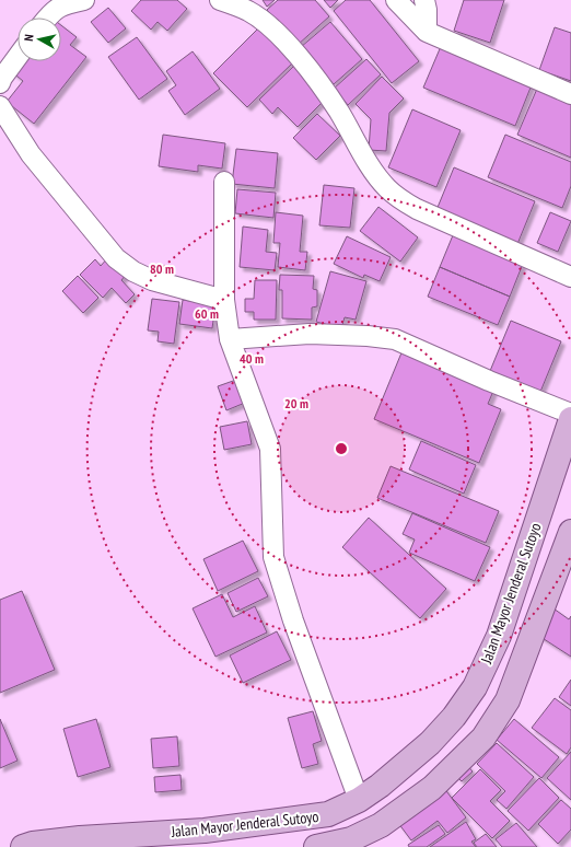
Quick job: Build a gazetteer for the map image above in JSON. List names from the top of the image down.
{
  "streets": {
    "main road": ["Jalan Mayor Jenderal Sutoyo"]
  },
  "north": "left",
  "rings": [
    "80 m",
    "60 m",
    "40 m",
    "20 m"
  ]
}
